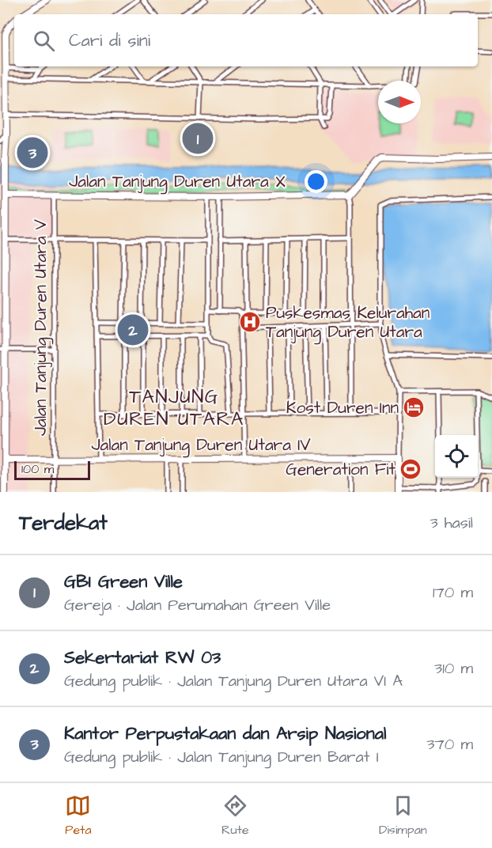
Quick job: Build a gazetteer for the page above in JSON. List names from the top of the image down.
{
  "streets": {
    "street": ["Jalan Tanjung Duren Utara X", "Jalan Tanjung Duren Utara V", "Jalan Tanjung Duren Utara IV"]
  },
  "crossings": [
    ["Jalan Tanjung Duren Utara X", "Jalan Tanjung Duren Utara V"],
    ["Jalan Tanjung Duren Utara V", "Jalan Tanjung Duren Utara IV"]
  ],
  "districts": ["TANJUNG DUREN UTARA"],
  "places": {
    "hospital": ["Puskesmas Kelurahan Tanjung Duren Utara"],
    "hotel": ["Kost Duren Inn"],
    "sports": ["Generation Fit"]
  },
  "scale_bar": "100 m",
  "north": "right",
  "page": {
    "search": "Cari di sini",
    "pins": ["1", "3", "2"],
    "scale": "100 m",
    "heading": ["Terdekat", "3 hasil"],
    "list": [
      {
        "mark": "1",
        "name": "GBI Green Ville",
        "note": "Gereja · Jalan Perumahan Green Ville",
        "value": "170 m"
      },
      {
        "mark": "2",
        "name": "Sekertariat RW 03",
        "note": "Gedung publik · Jalan Tanjung Duren Utara VI A",
        "value": "310 m"
      },
      {
        "mark": "3",
        "name": "Kantor Perpustakaan dan Arsip Nasional",
        "note": "Gedung publik · Jalan Tanjung Duren Barat I",
        "value": "370 m"
      }
    ],
    "nav": ["Peta", "Rute", "Disimpan"]
  }
}
